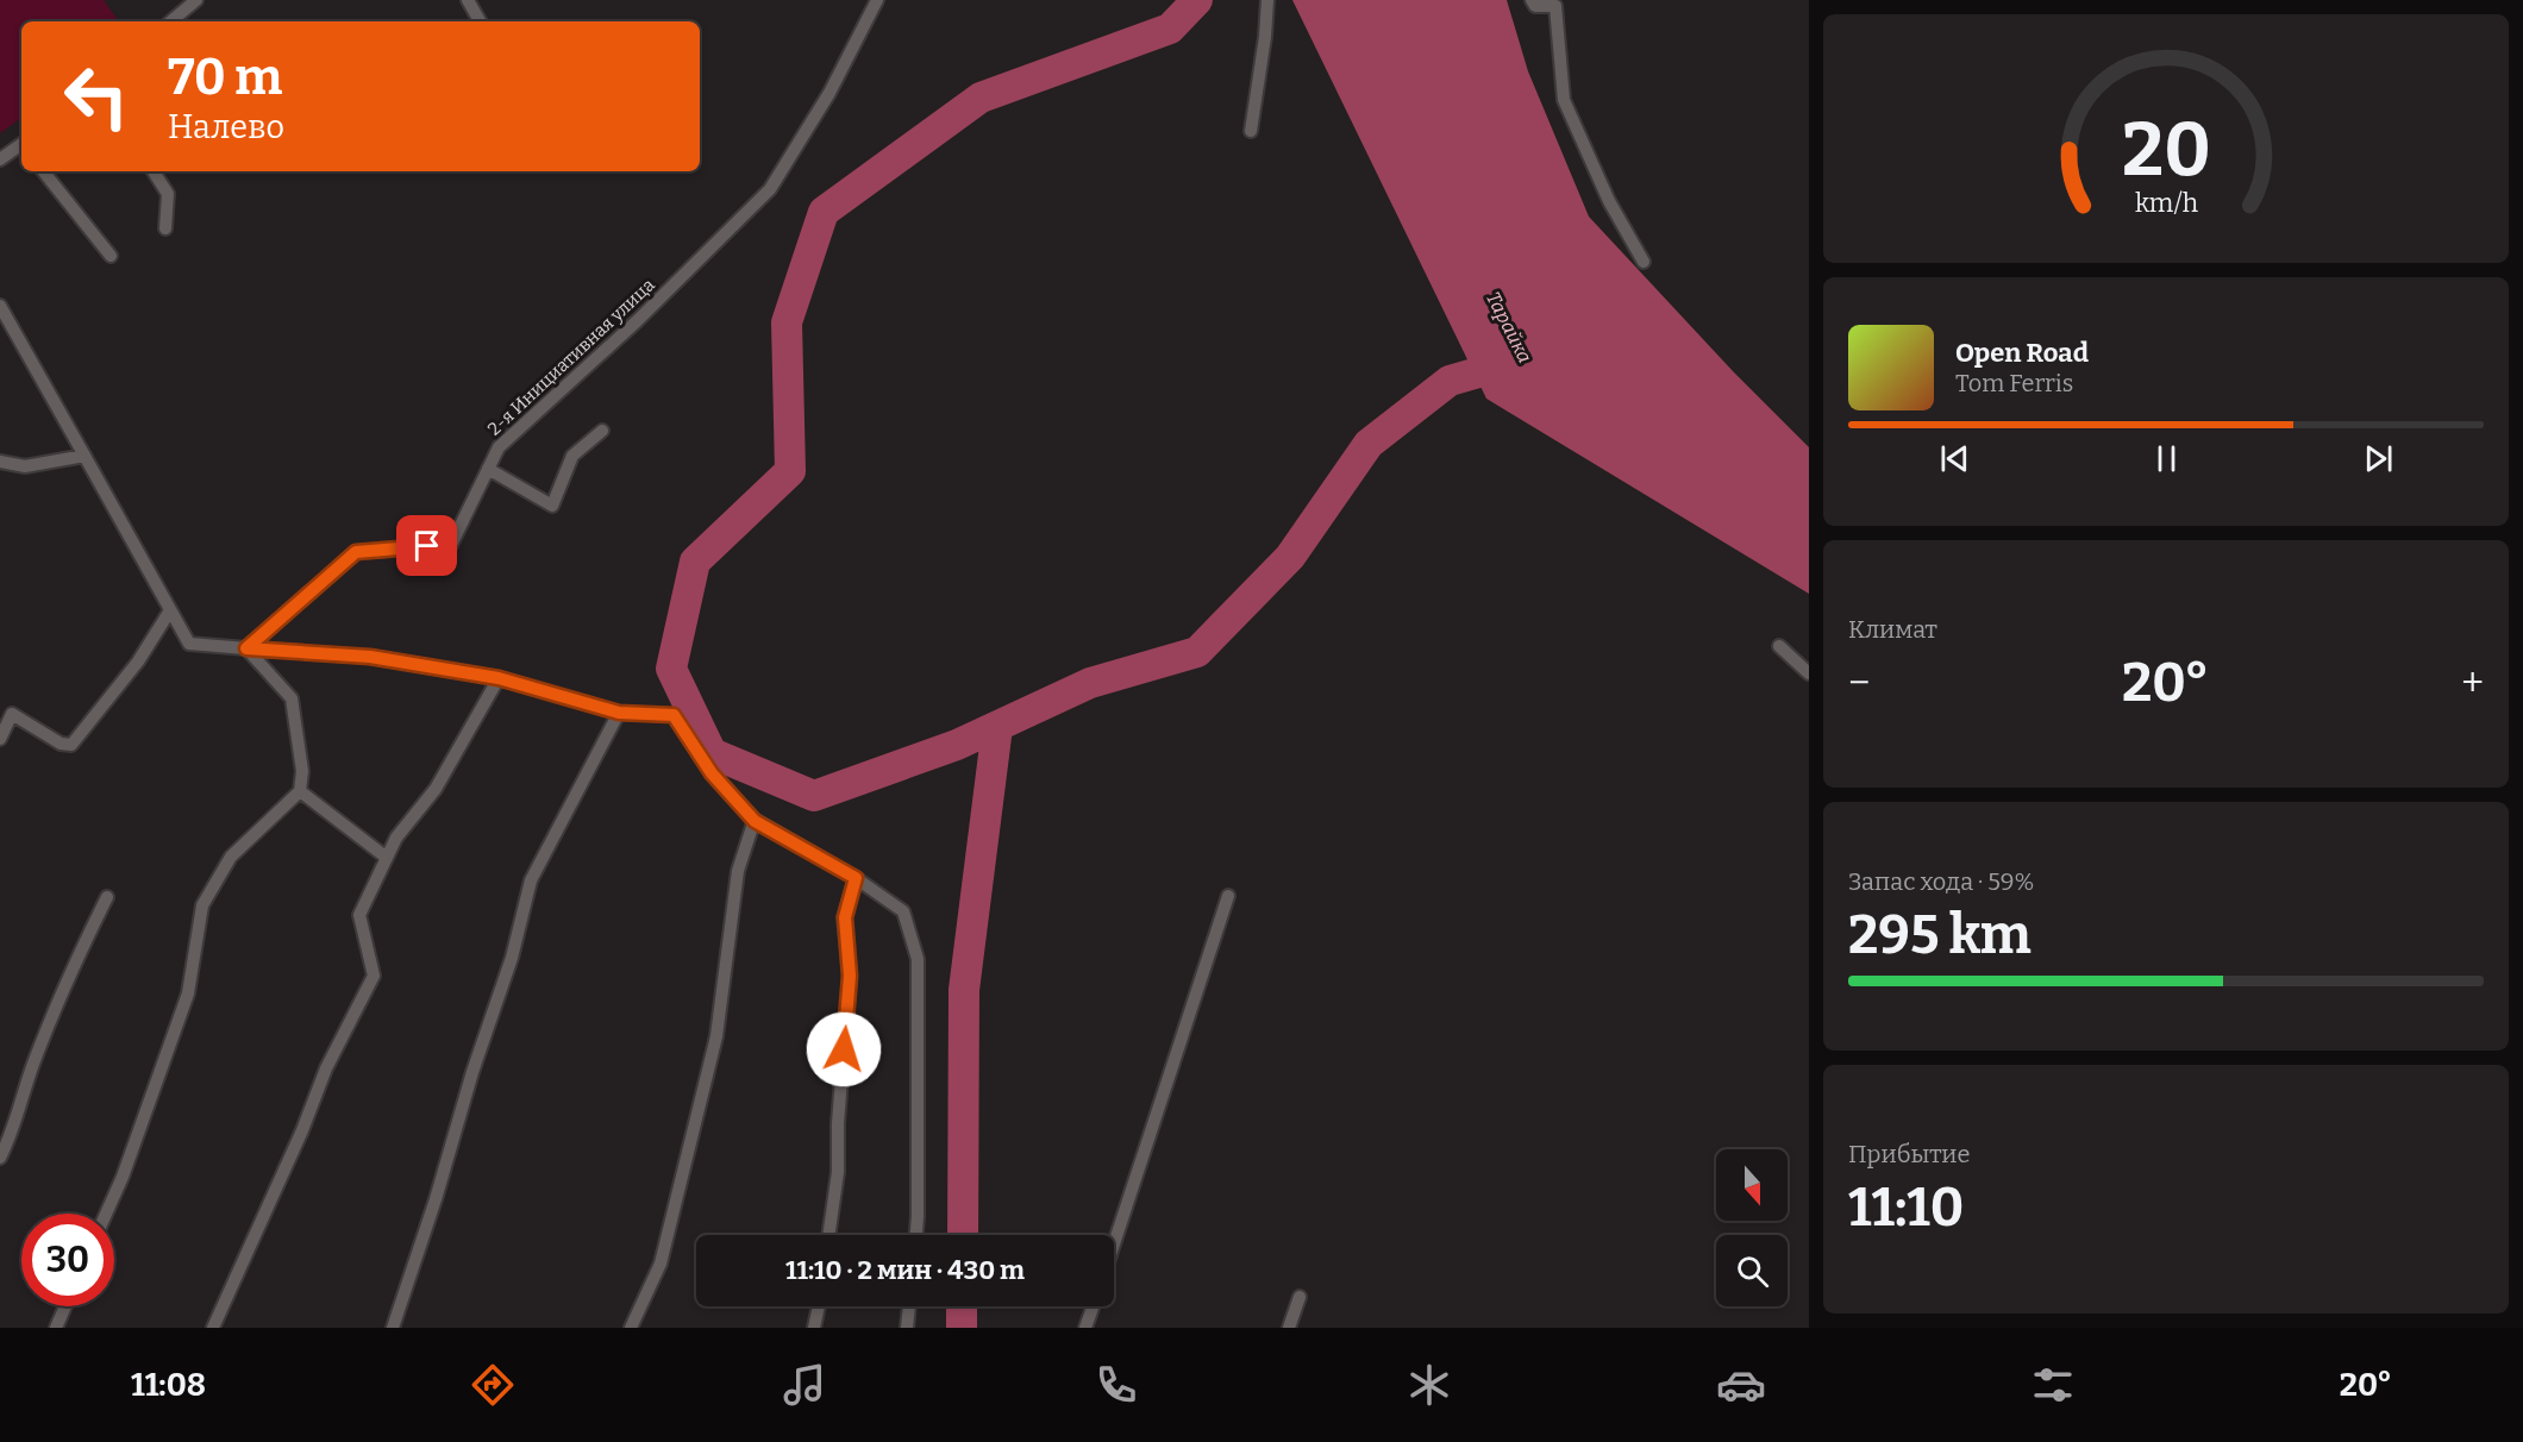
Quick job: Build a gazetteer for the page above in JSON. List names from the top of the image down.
{
  "streets": {
    "street": ["2-я Инициативная улица"]
  },
  "water": ["Тарайка"],
  "north": "bottom",
  "page": {
    "turn": ["70 m", "Налево"],
    "song": ["Open Road", "Tom Ferris"],
    "tile": [
      "Климат",
      ["Запас хода · 59%", "295 km"],
      ["Прибытие", "11:10"]
    ],
    "heat": ["−", "20°", "+"],
    "limit": "30",
    "trip": "11:10 · 2 мин · 430 m",
    "tabs": ["11:08", "20°"],
    "gauge": ["20", "km/h"]
  }
}
